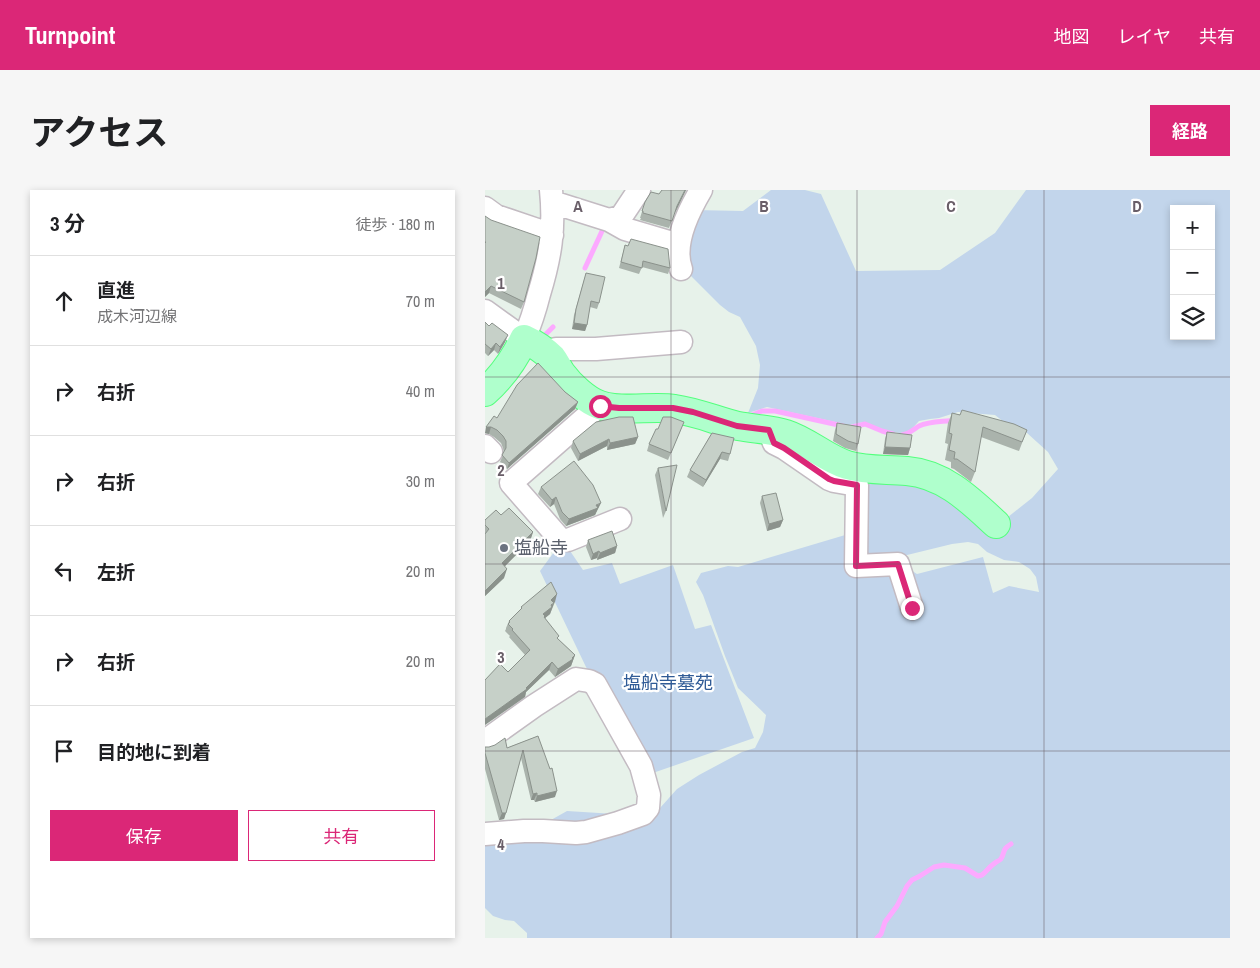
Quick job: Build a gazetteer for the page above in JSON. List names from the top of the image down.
{
  "parks": ["塩船寺墓苑"],
  "places": ["塩船寺"],
  "page": {
    "header": "Turnpoint",
    "nav": ["地図", "レイヤ", "共有"],
    "title": "アクセス",
    "buttons": [
      "経路",
      ["保存", "共有"]
    ],
    "heading": ["3 分", "徒歩 · 180 m"],
    "map_buttons": ["+", "−"],
    "list": [
      ["直進", "成木河辺線", "70 m"],
      ["右折", "40 m"],
      ["右折", "30 m"],
      ["左折", "20 m"],
      ["右折", "20 m"],
      "目的地に到着"
    ]
  },
  "grid": {
    "columns": [
      "A",
      "B",
      "C",
      "D"
    ],
    "rows": [
      "1",
      "2",
      "3",
      "4"
    ]
  }
}
